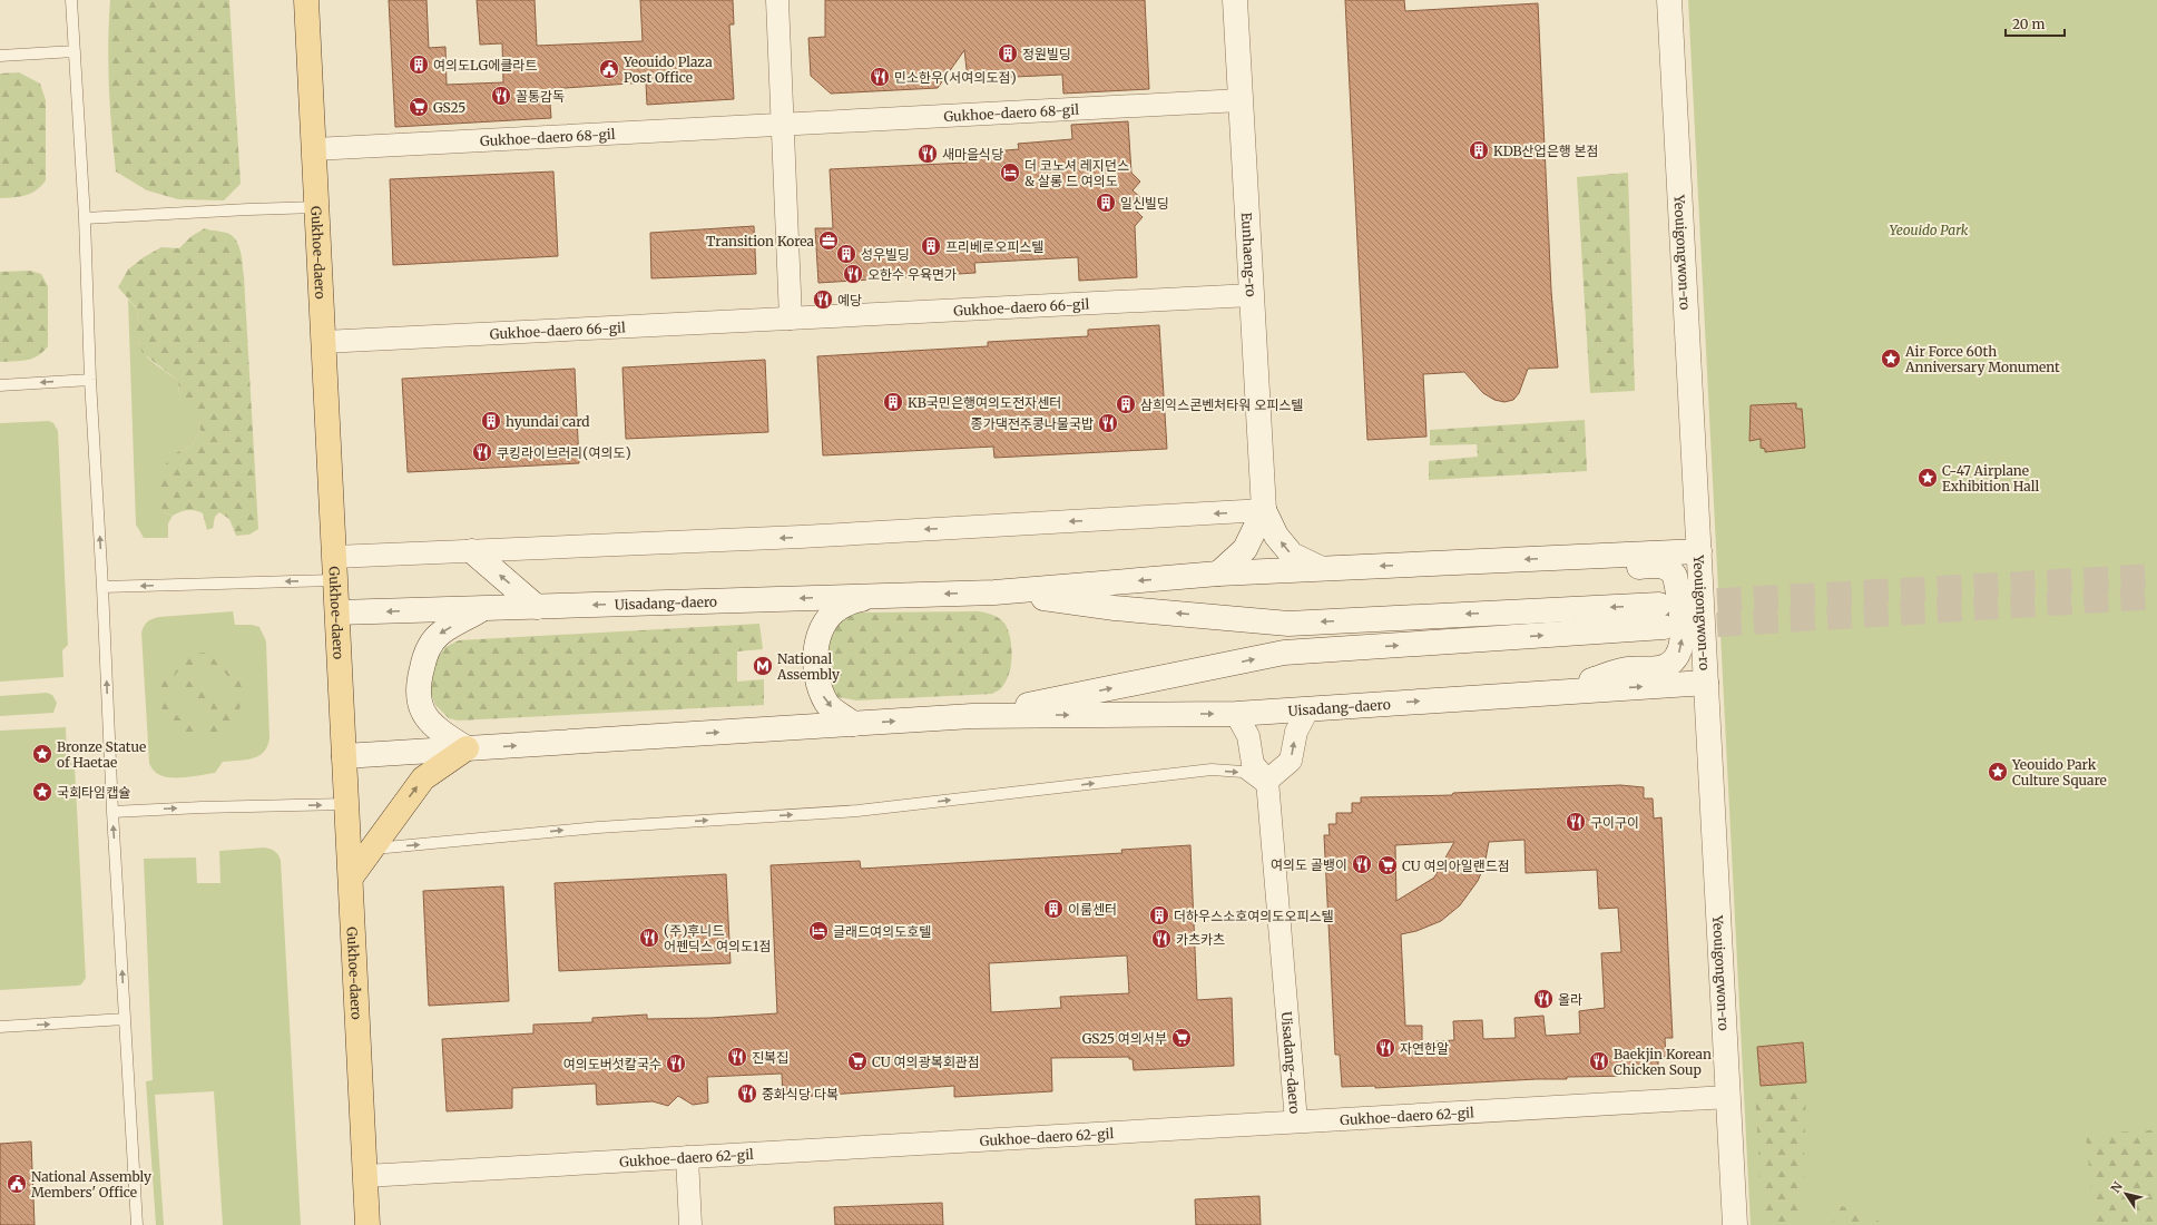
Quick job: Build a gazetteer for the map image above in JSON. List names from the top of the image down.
{
  "streets": {
    "main road": [
      "Gukhoe-daero",
      "Yeouigongwon-ro",
      "Eunhaeng-ro",
      "Uisadang-daero"
    ],
    "street": ["Gukhoe-daero 68-gil", "Gukhoe-daero 66-gil", "Gukhoe-daero 62-gil"]
  },
  "crossings": [
    ["Gukhoe-daero 68-gil", "Gukhoe-daero"],
    ["Gukhoe-daero 68-gil", "Eunhaeng-ro"],
    ["Gukhoe-daero", "Gukhoe-daero 66-gil"],
    ["Gukhoe-daero", "Uisadang-daero"],
    ["Gukhoe-daero", "Gukhoe-daero 62-gil"],
    ["Yeouigongwon-ro", "Uisadang-daero"],
    ["Yeouigongwon-ro", "Gukhoe-daero 62-gil"],
    ["Eunhaeng-ro", "Gukhoe-daero 66-gil"],
    ["Uisadang-daero", "Gukhoe-daero 62-gil"]
  ],
  "parks": ["Yeouido Park"],
  "places": {
    "building": [
      "정원빌딩",
      "여의도LG에클라트",
      "KDB산업은행 본점",
      "일신빌딩",
      "프리베로오피스텔",
      "성우빌딩",
      "KB국민은행여의도전자센터",
      "삼희익스콘벤처타워 오피스텔",
      "hyundai card",
      "이룸센터",
      "더하우스소호여의도오피스텔"
    ],
    "public building": ["Yeouido Plaza Post Office", "National Assembly Members' Office"],
    "restaurant": [
      "민소한우(서여의도점)",
      "꼴통감독",
      "새마을식당",
      "오한수 우육면가",
      "예당",
      "종가댁전주콩나물국밥",
      "쿠킹라이브러리(여의도)",
      "구이구이",
      "여의도 골뱅이",
      "(주)후니드 어펜딕스 여의도1점",
      "카츠카츠",
      "올라",
      "자연한알",
      "진복집",
      "Baekjin Korean Chicken Soup",
      "여의도버섯칼국수",
      "중화식당 다복"
    ],
    "supermarket": [
      "GS25",
      "CU 여의아일랜드점",
      "GS25 여의서부",
      "CU 여의광복회관점"
    ],
    "hotel": ["더 코노셔 레지던스 & 살롱 드 여의도", "글래드여의도호텔"],
    "office": ["Transition Korea"],
    "place": [
      "Air Force 60th Anniversary Monument",
      "C-47 Airplane Exhibition Hall",
      "Bronze Statue of Haetae",
      "Yeouido Park Culture Square",
      "국회타임캡슐"
    ],
    "metro station": ["National Assembly"]
  },
  "scale_bar": "20 m",
  "north": "top left"
}
